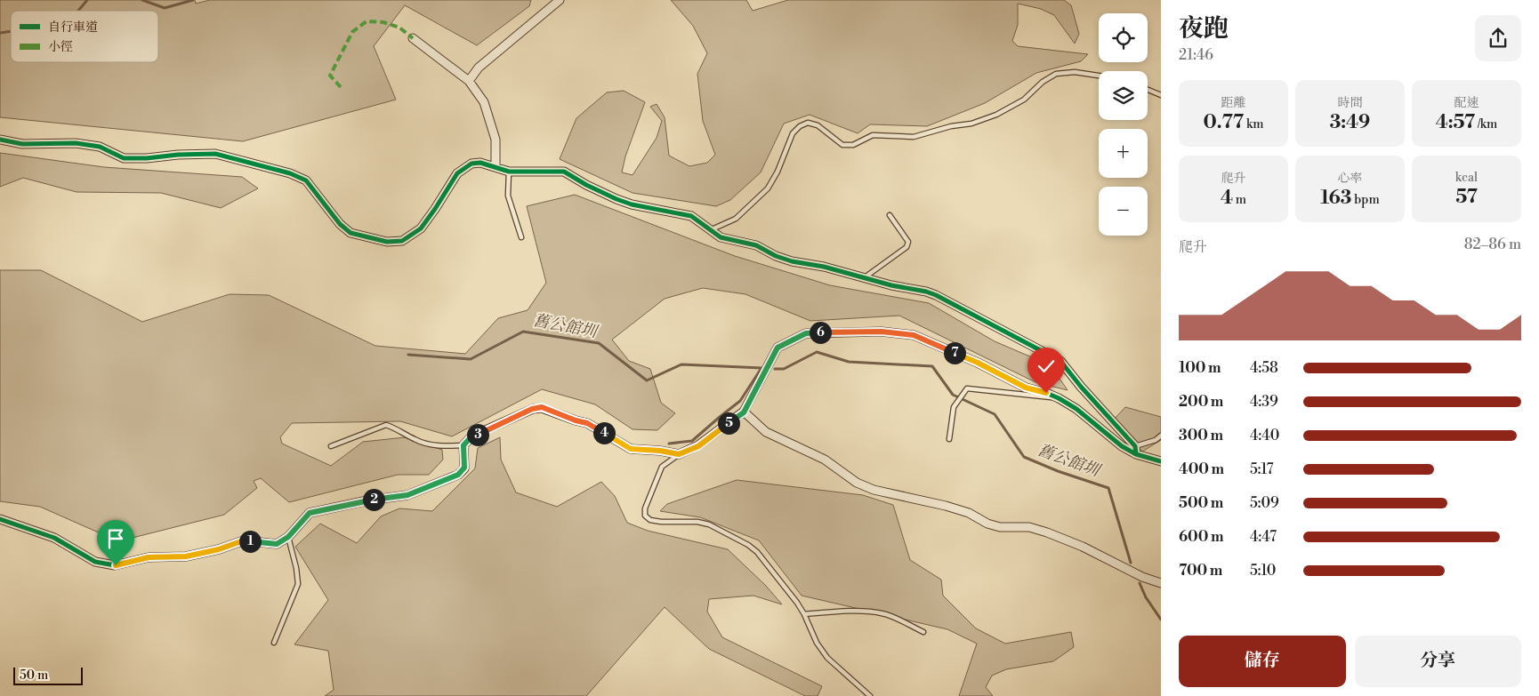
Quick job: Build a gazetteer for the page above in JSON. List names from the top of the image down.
{
  "water": ["舊公館圳"],
  "legend": ["自行車道", "小徑"],
  "scale_bar": "50 m",
  "page": {
    "heading": ["夜跑", "21:46"],
    "map_buttons": ["+", "−"],
    "stats": [
      ["距離", "0.77 km"],
      ["時間", "3:49"],
      ["配速", "4:57 /km"],
      ["爬升", "4 m"],
      ["心率", "163 bpm"],
      ["kcal", "57"]
    ],
    "chart": ["爬升", "82–86 m"],
    "pins": [
      "6",
      "7",
      "5",
      "4",
      "3",
      "2",
      "1"
    ],
    "list": [
      {
        "name": "100 m",
        "note": "4:58"
      },
      {
        "name": "200 m",
        "note": "4:39"
      },
      {
        "name": "300 m",
        "note": "4:40"
      },
      {
        "name": "400 m",
        "note": "5:17"
      },
      {
        "name": "500 m",
        "note": "5:09"
      },
      {
        "name": "600 m",
        "note": "4:47"
      },
      {
        "name": "700 m",
        "note": "5:10"
      }
    ],
    "buttons": ["儲存", "分享"],
    "scale": "50 m"
  }
}
